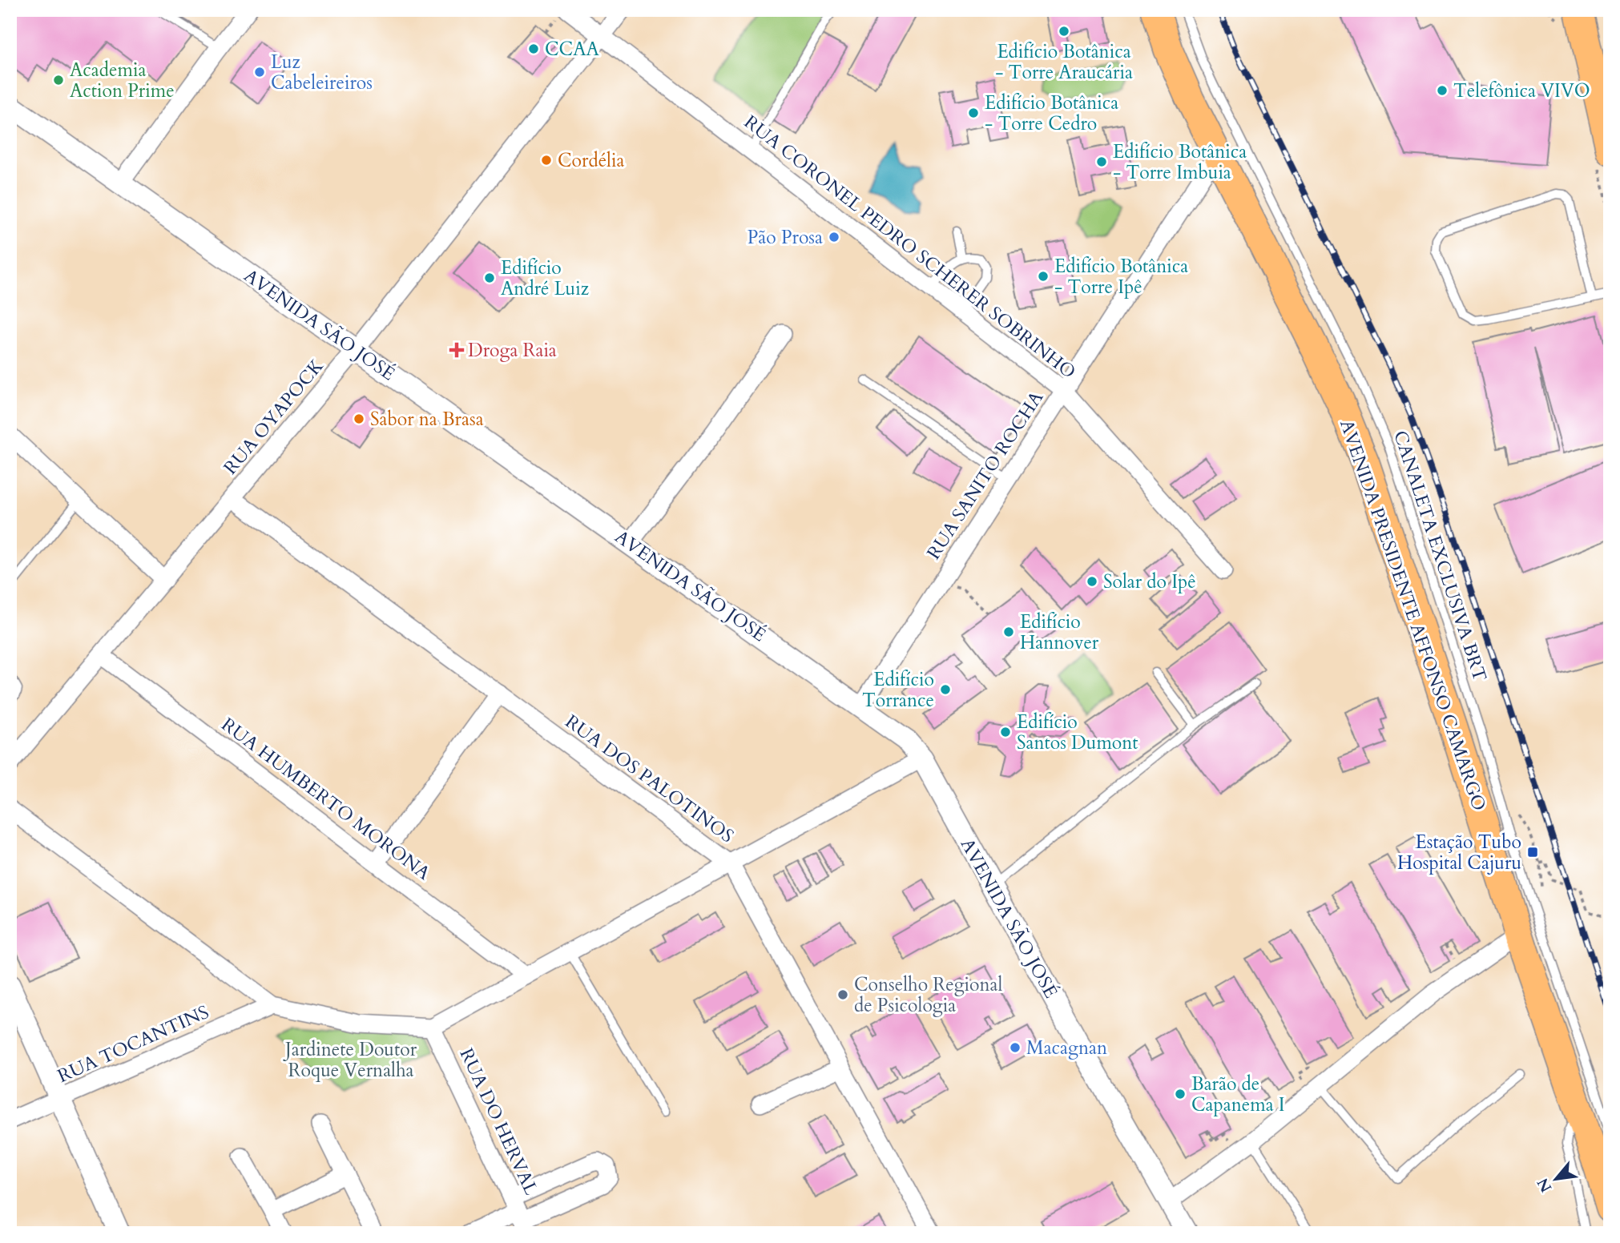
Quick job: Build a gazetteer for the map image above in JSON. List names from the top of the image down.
{
  "streets": {
    "main road": ["AVENIDA PRESIDENTE AFFONSO CAMARGO"],
    "street": [
      "RUA CORONEL PEDRO SCHERER SOBRINHO",
      "AVENIDA SÃO JOSÉ",
      "RUA OYAPOCK",
      "RUA SANITO ROCHA",
      "RUA DOS PALOTINOS",
      "RUA HUMBERTO MORONA",
      "RUA TOCANTINS",
      "RUA DO HERVAL"
    ],
    "lane": ["CANALETA EXCLUSIVA BRT"]
  },
  "crossings": [
    ["RUA CORONEL PEDRO SCHERER SOBRINHO", "RUA OYAPOCK"],
    ["RUA CORONEL PEDRO SCHERER SOBRINHO", "RUA SANITO ROCHA"],
    ["AVENIDA SÃO JOSÉ", "RUA OYAPOCK"],
    ["AVENIDA SÃO JOSÉ", "RUA SANITO ROCHA"],
    ["RUA OYAPOCK", "RUA DOS PALOTINOS"],
    ["RUA OYAPOCK", "RUA HUMBERTO MORONA"],
    ["RUA SANITO ROCHA", "AVENIDA PRESIDENTE AFFONSO CAMARGO"]
  ],
  "parks": ["Jardinete Doutor Roque Vernalha"],
  "places": {
    "other": [
      "Edifício Botânica - Torre Araucária",
      "CCAA",
      "Luz Cabeleireiros",
      "Academia Action Prime",
      "Telefônica VIVO",
      "Edifício Botânica - Torre Cedro",
      "Cordélia",
      "Edifício Botânica - Torre Imbuia",
      "Pão Prosa",
      "Edifício Botânica - Torre Ipê",
      "Edifício André Luiz",
      "Sabor na Brasa",
      "Solar do Ipê",
      "Edifício Hannover",
      "Edifício Torrance",
      "Edifício Santos Dumont",
      "Conselho Regional de Psicologia",
      "Macagnan",
      "Barão de Capanema I"
    ],
    "health": ["Droga Raia"],
    "transit": ["Estação Tubo Hospital Cajuru"]
  },
  "north": "bottom left"
}
